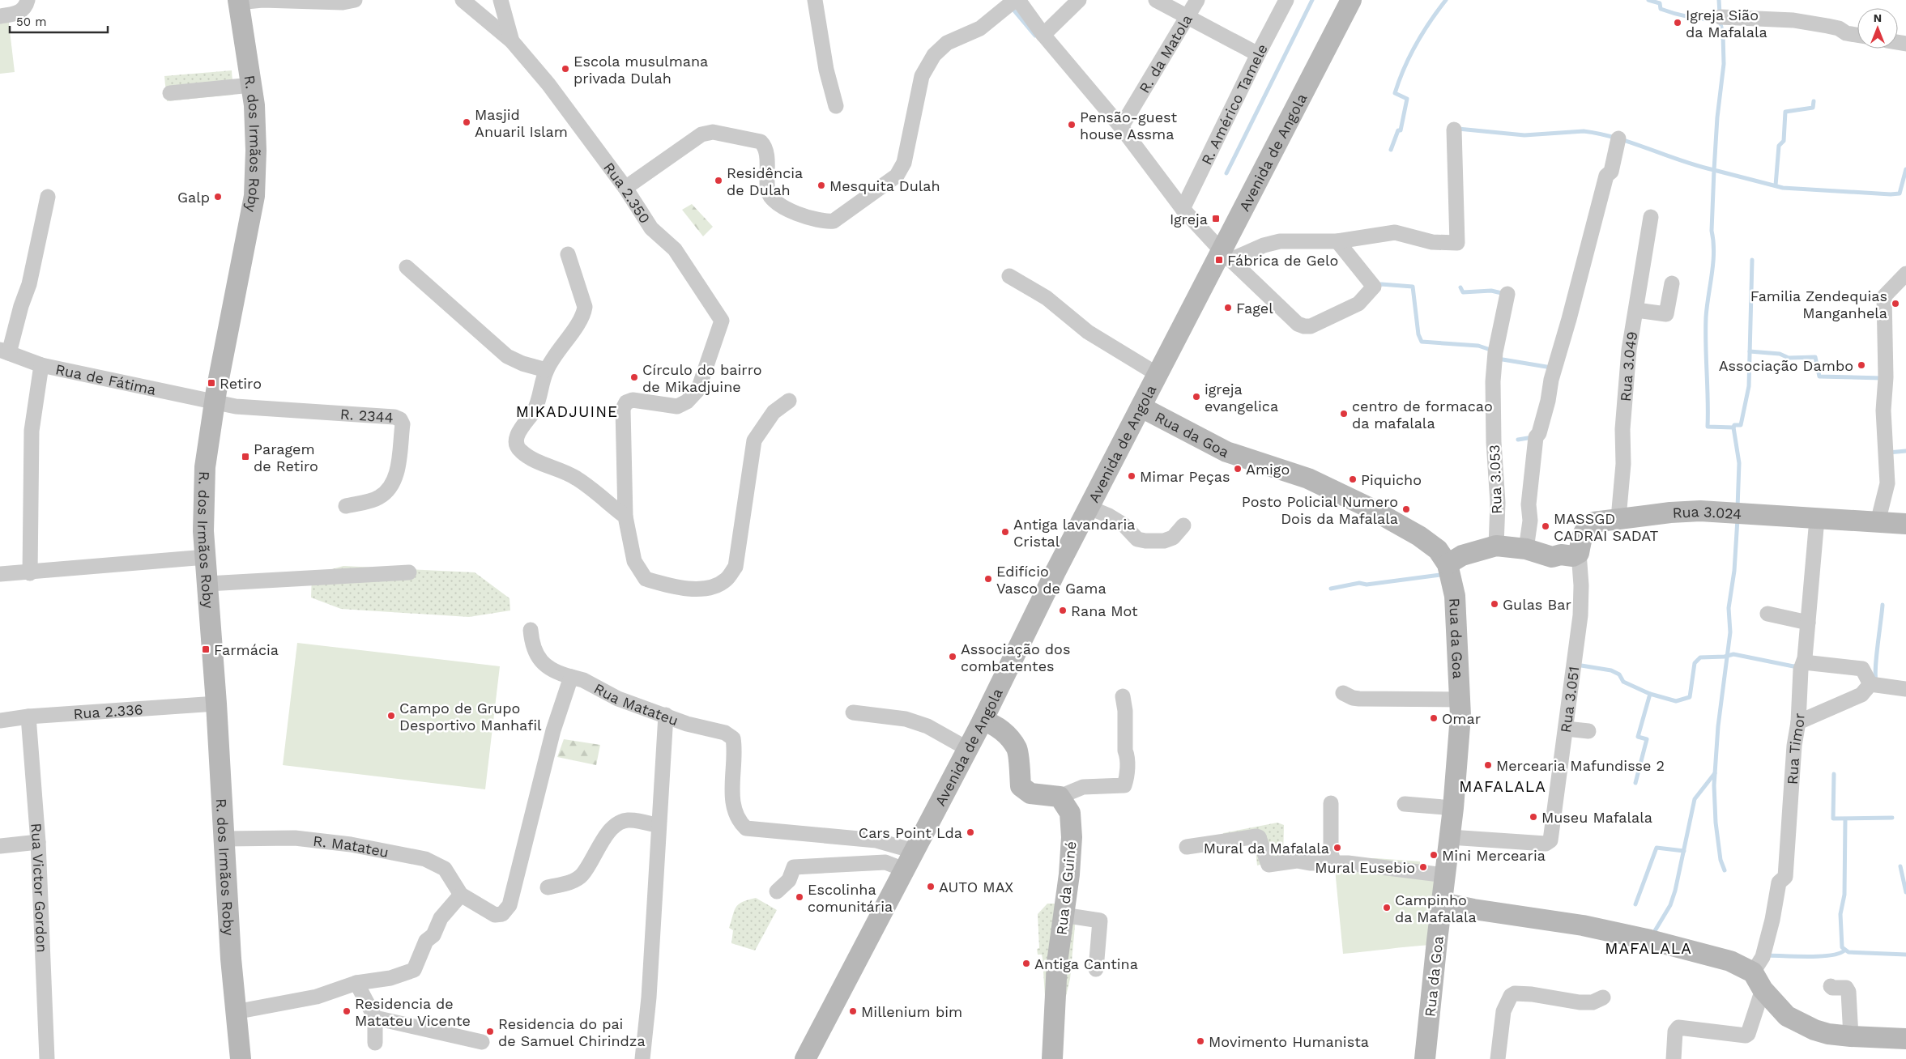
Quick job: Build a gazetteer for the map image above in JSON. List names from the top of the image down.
{
  "streets": {
    "street": [
      "R. da Matola",
      "R. Américo Tamele",
      "R. dos Irmãos Roby",
      "Avenida de Angola",
      "Rua 2.350",
      "Rua 3.049",
      "Rua de Fátima",
      "R. 2344",
      "Rua da Goa",
      "Rua 3.053",
      "Rua 3.024",
      "Rua 3.051",
      "Rua Matateu",
      "Rua 2.336",
      "Rua Timor",
      "R. Matateu",
      "Rua Victor Gordon",
      "Rua da Guiné"
    ]
  },
  "crossings": [
    ["R. dos Irmãos Roby", "Rua de Fátima"],
    ["R. dos Irmãos Roby", "R. 2344"],
    ["R. dos Irmãos Roby", "Rua 2.336"],
    ["R. dos Irmãos Roby", "R. Matateu"],
    ["Avenida de Angola", "Rua da Goa"],
    ["Avenida de Angola", "Rua Matateu"],
    ["Rua 3.049", "Rua 3.024"],
    ["Rua de Fátima", "R. 2344"],
    ["Rua da Goa", "Rua 3.051"],
    ["Rua 3.024", "Rua 3.051"],
    ["Rua 3.024", "Rua Timor"],
    ["Rua 2.336", "Rua Victor Gordon"]
  ],
  "districts": ["MIKADJUINE", "MAFALALA", "MAFALALA"],
  "places": {
    "other": [
      "Igreja Sião da Mafalala",
      "Escola musulmana privada Dulah",
      "Masjid Anuaril Islam",
      "Pensão-guest house Assma",
      "Residência de Dulah",
      "Mesquita Dulah",
      "Galp",
      "Familia Zendequias Manganhela",
      "Fagel",
      "Associação Dambo",
      "Círculo do bairro de Mikadjuine",
      "igreja evangelica",
      "centro de formacao da mafalala",
      "Amigo",
      "Mimar Peças",
      "Piquicho",
      "Posto Policial Numero Dois da Mafalala",
      "MASSGD CADRAI SADAT",
      "Antiga lavandaria Cristal",
      "Edifício Vasco de Gama",
      "Gulas Bar",
      "Rana Mot",
      "Associação dos combatentes",
      "Campo de Grupo Desportivo Manhafil",
      "Omar",
      "Mercearia Mafundisse 2",
      "Museu Mafalala",
      "Cars Point Lda",
      "Mural da Mafalala",
      "Mini Mercearia",
      "Mural Eusebio",
      "AUTO MAX",
      "Escolinha comunitária",
      "Campinho da Mafalala",
      "Antiga Cantina",
      "Residencia de Matateu Vicente",
      "Millenium bim",
      "Residencia do pai de Samuel Chirindza",
      "Movimento Humanista"
    ],
    "transit": [
      "Igreja",
      "Fábrica de Gelo",
      "Retiro",
      "Paragem de Retiro",
      "Farmácia"
    ]
  },
  "scale_bar": "50 m",
  "north": "top"
}
